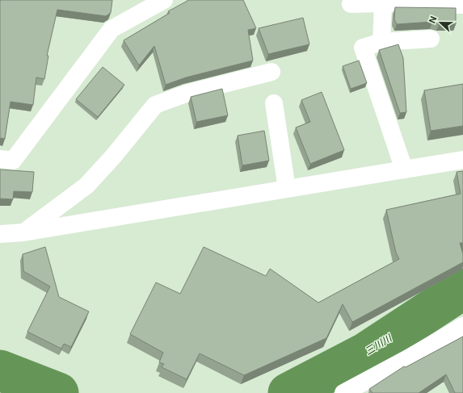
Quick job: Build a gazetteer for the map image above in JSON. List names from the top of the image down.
{
  "water": ["三川川"],
  "north": "left"
}
